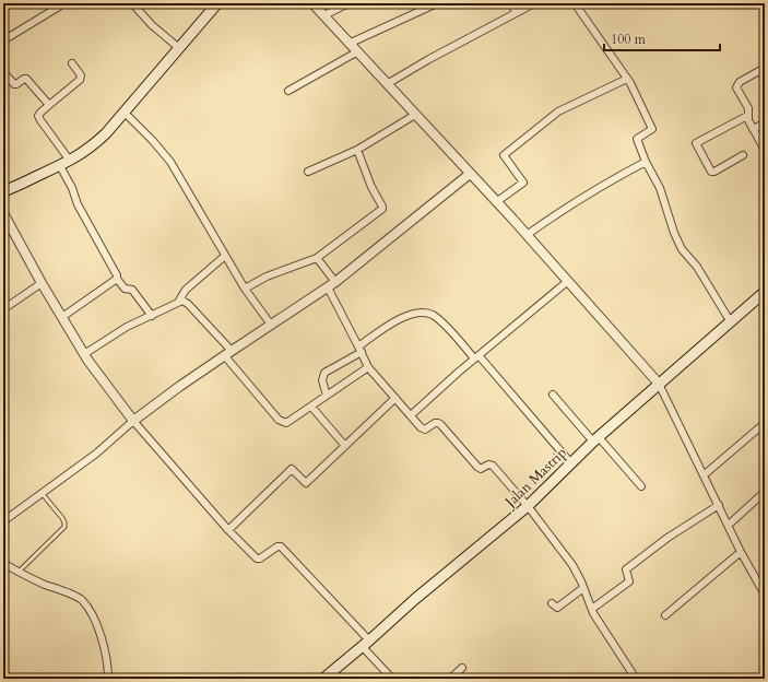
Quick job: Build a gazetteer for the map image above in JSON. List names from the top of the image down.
{
  "streets": {
    "main road": ["Jalan Mastrip"]
  },
  "scale_bar": "100 m"
}
